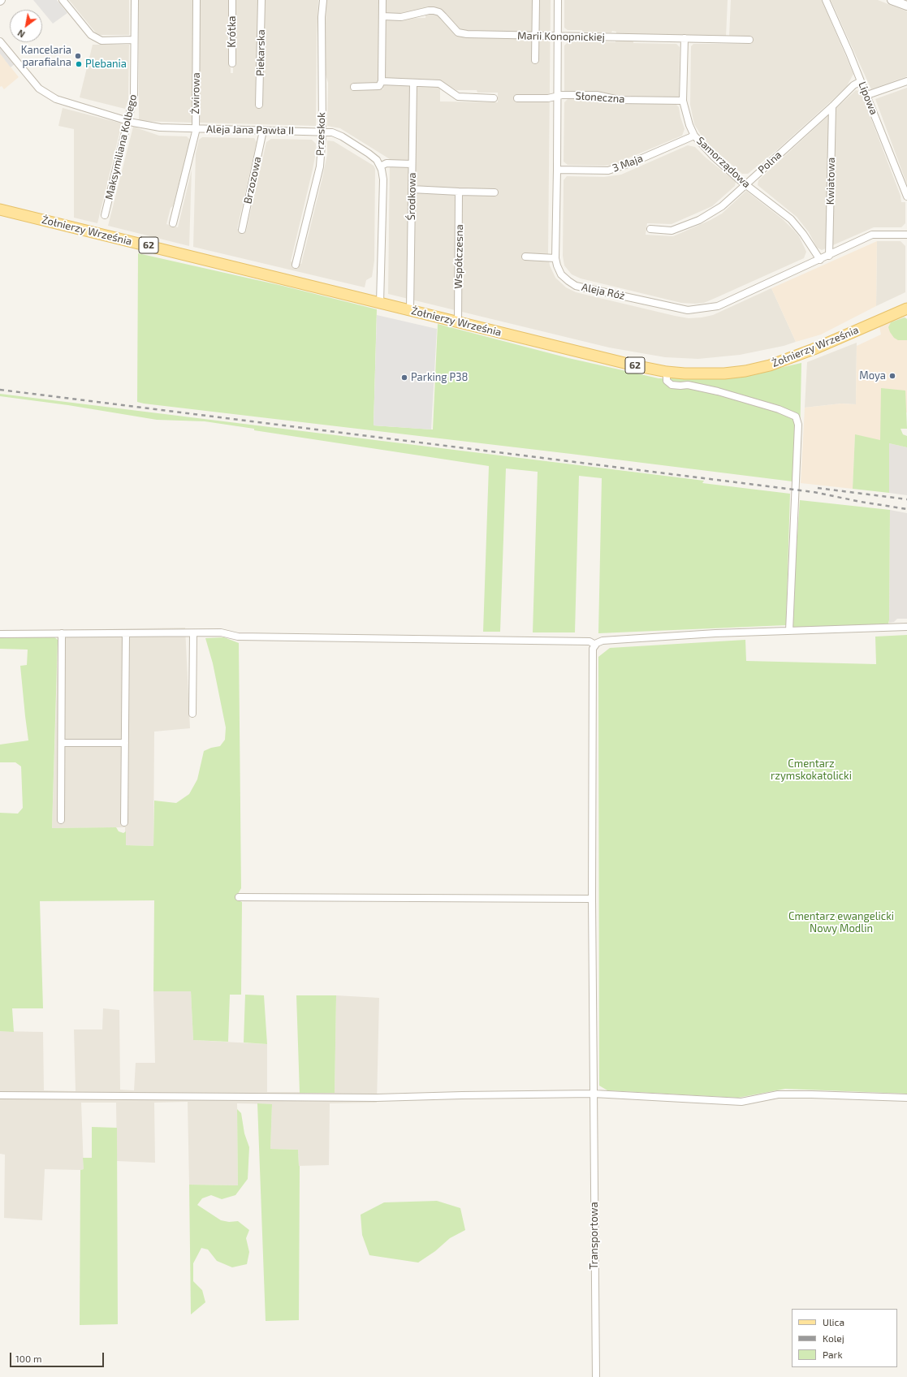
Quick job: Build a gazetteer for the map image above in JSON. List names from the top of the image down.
{
  "streets": {
    "main road": ["Żołnierzy Września", "62"],
    "street": [
      "Krótka",
      "Marii Konopnickiej",
      "Piekarska",
      "Żwirowa",
      "Słoneczna",
      "Lipowa",
      "Aleja Jana Pawła II",
      "Przeskok",
      "Maksymiliana Kolbego",
      "Samorządowa",
      "Polna",
      "3 Maja",
      "Brzozowa",
      "Kwiatowa",
      "Środkowa",
      "Współczesna",
      "Aleja Róż",
      "Transportowa"
    ]
  },
  "crossings": [
    ["Marii Konopnickiej", "Samorządowa"],
    ["Marii Konopnickiej", "Aleja Róż"],
    ["Żwirowa", "Aleja Jana Pawła II"],
    ["Słoneczna", "Samorządowa"],
    ["Słoneczna", "Aleja Róż"],
    ["Lipowa", "Polna"],
    ["Aleja Jana Pawła II", "Przeskok"],
    ["Aleja Jana Pawła II", "Maksymiliana Kolbego"],
    ["Aleja Jana Pawła II", "Brzozowa"],
    ["Aleja Jana Pawła II", "Żołnierzy Września"],
    ["Samorządowa", "Polna"],
    ["Samorządowa", "3 Maja"],
    ["Samorządowa", "Aleja Róż"],
    ["Polna", "Kwiatowa"],
    ["3 Maja", "Aleja Róż"],
    ["Kwiatowa", "Aleja Róż"],
    ["Środkowa", "Żołnierzy Września"],
    ["Żołnierzy Września", "Współczesna"]
  ],
  "parks": ["Cmentarz rzymskokatolicki", "Cmentarz ewangelicki Nowy Modlin"],
  "places": [
    "Kancelaria parafialna",
    "Plebania",
    "Moya",
    "Parking P38"
  ],
  "legend": ["Ulica", "Kolej", "Park"],
  "scale_bar": "100 m",
  "north": "bottom left"
}
